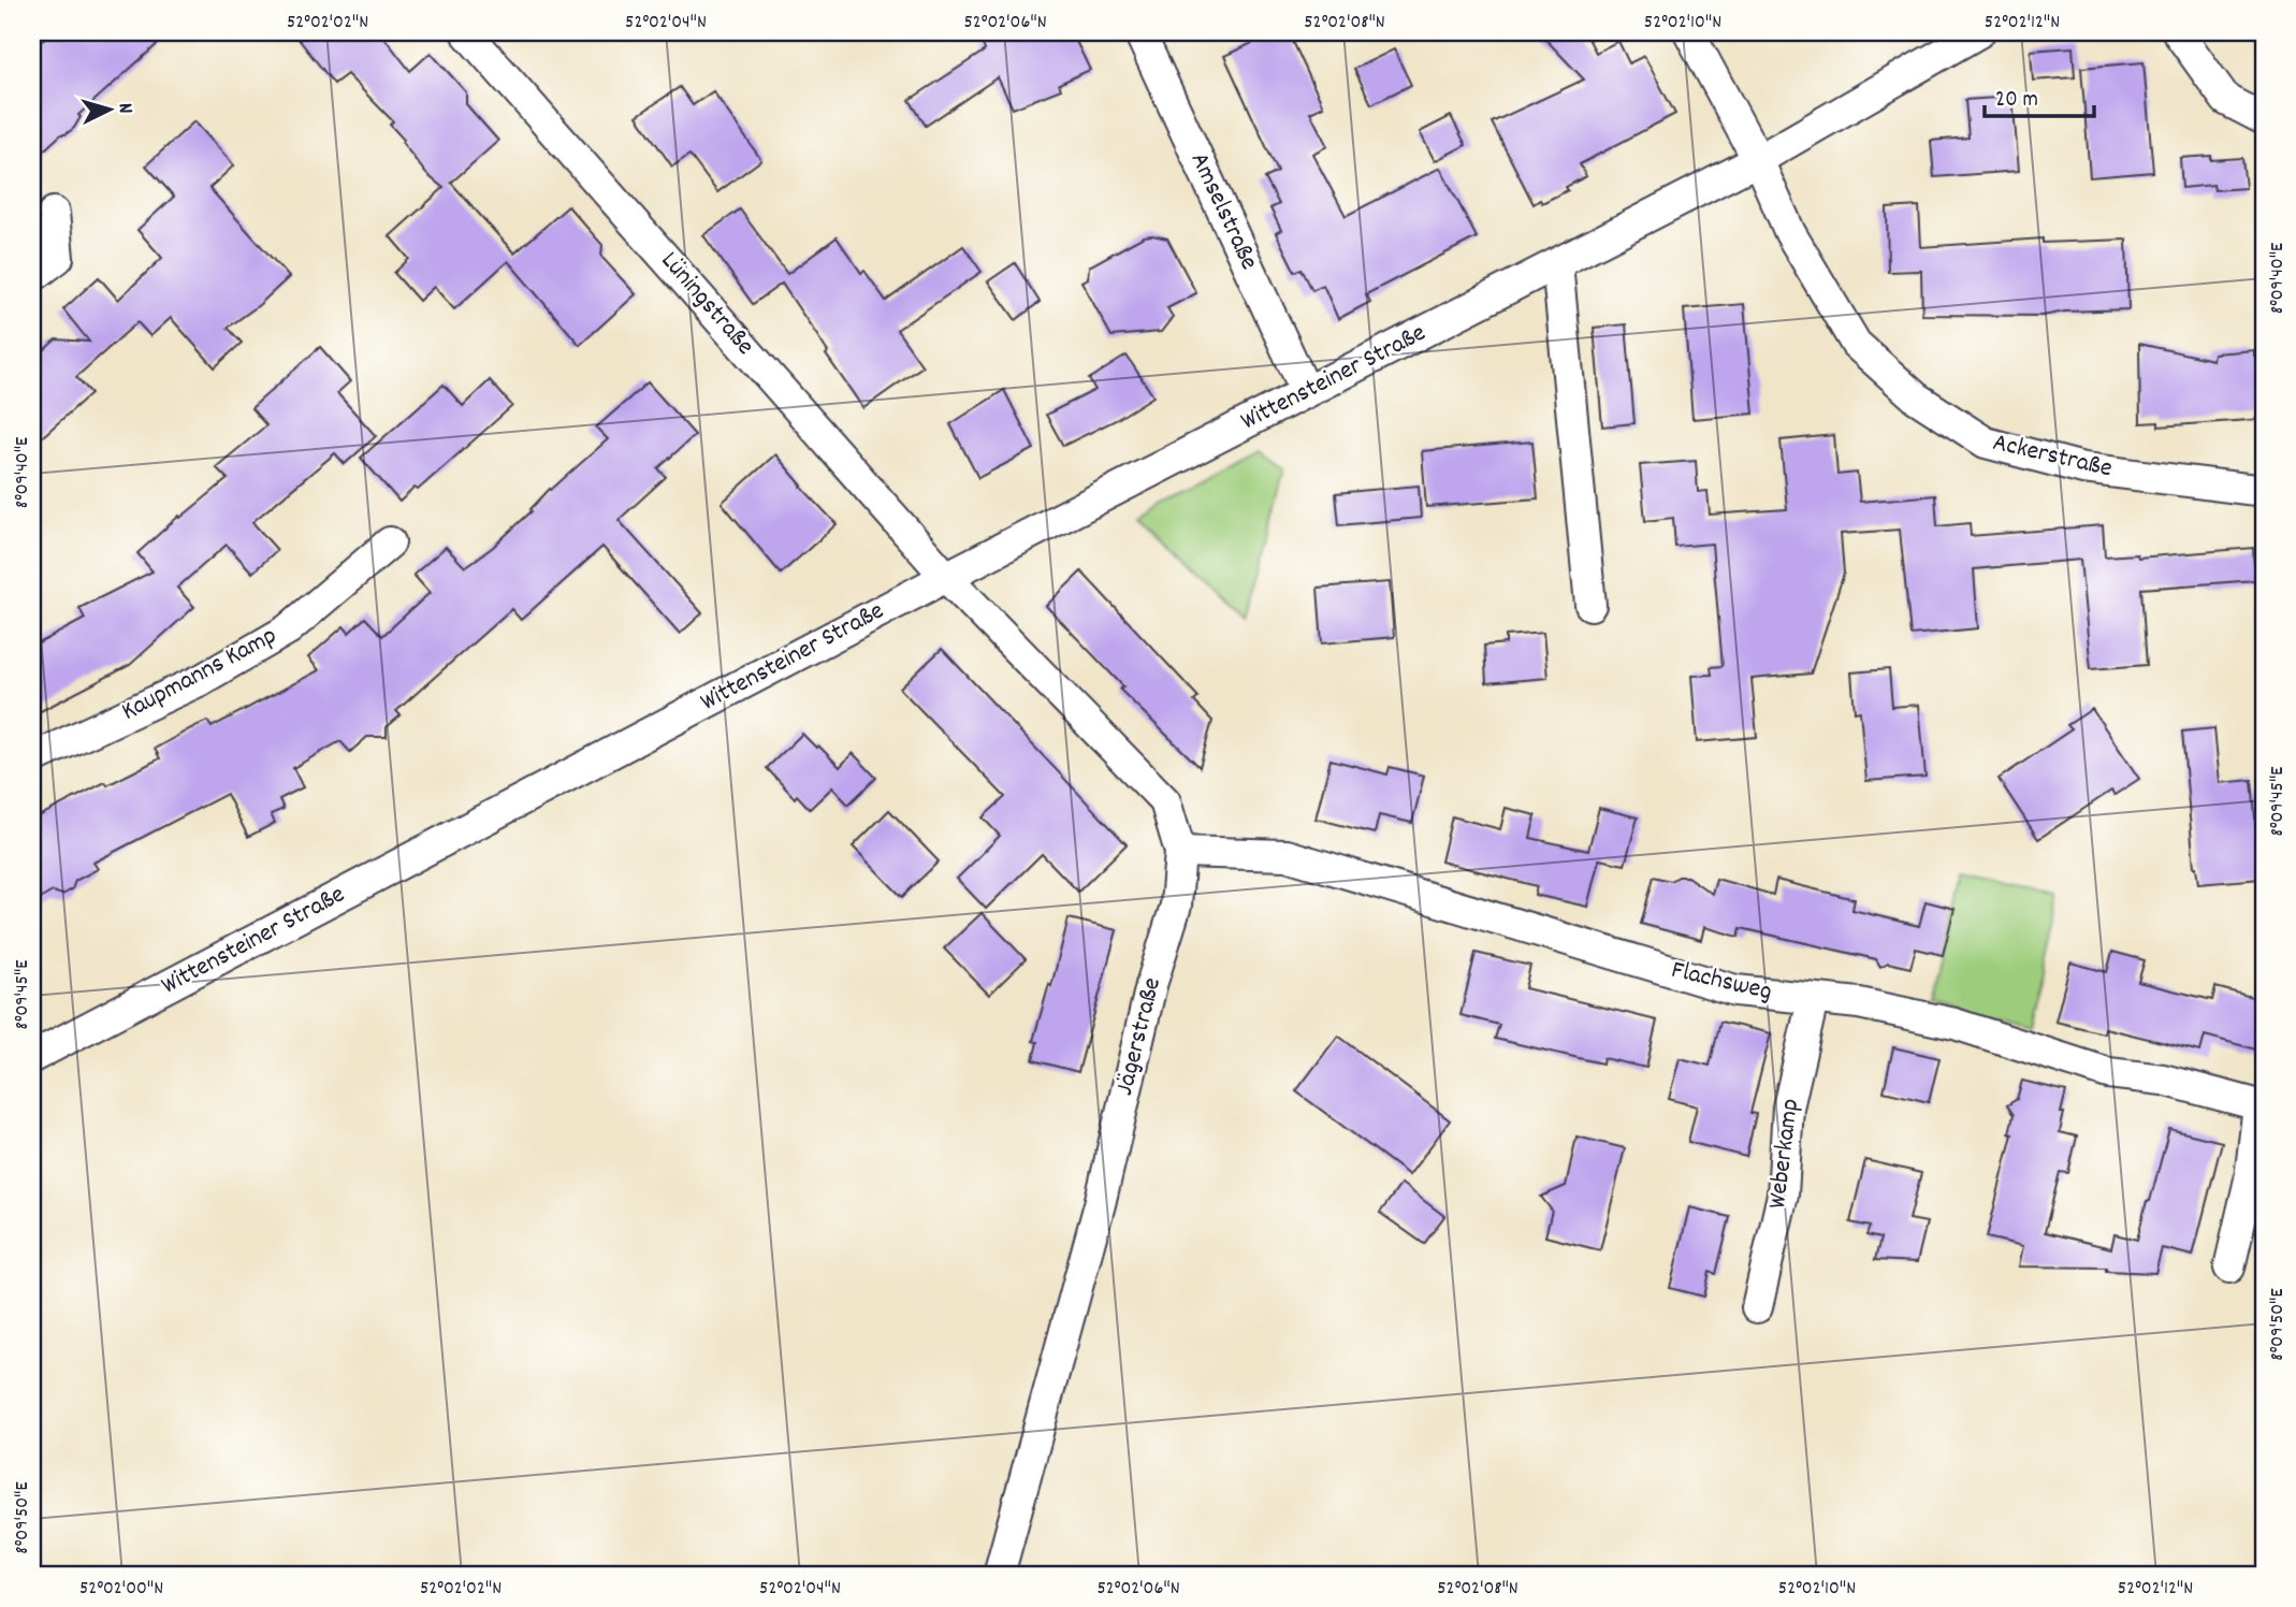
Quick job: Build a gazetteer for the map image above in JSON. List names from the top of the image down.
{
  "streets": {
    "street": [
      "Amselstraße",
      "Lüningstraße",
      "Wittensteiner Straße",
      "Ackerstraße",
      "Kaupmanns Kamp",
      "Flachsweg",
      "Jägerstraße",
      "Weberkamp"
    ]
  },
  "crossings": [
    ["Amselstraße", "Wittensteiner Straße"],
    ["Lüningstraße", "Wittensteiner Straße"],
    ["Lüningstraße", "Jägerstraße"],
    ["Wittensteiner Straße", "Ackerstraße"],
    ["Wittensteiner Straße", "Jägerstraße"],
    ["Flachsweg", "Jägerstraße"],
    ["Flachsweg", "Weberkamp"]
  ],
  "scale_bar": "20 m",
  "north": "right",
  "coordinates": [
    "52°02'02\"N",
    "52°02'04\"N",
    "52°02'06\"N",
    "52°02'08\"N",
    "52°02'10\"N",
    "52°02'12\"N",
    "8°09'40\"E",
    "8°09'45\"E",
    "8°09'50\"E",
    "52°02'00\"N"
  ]
}
